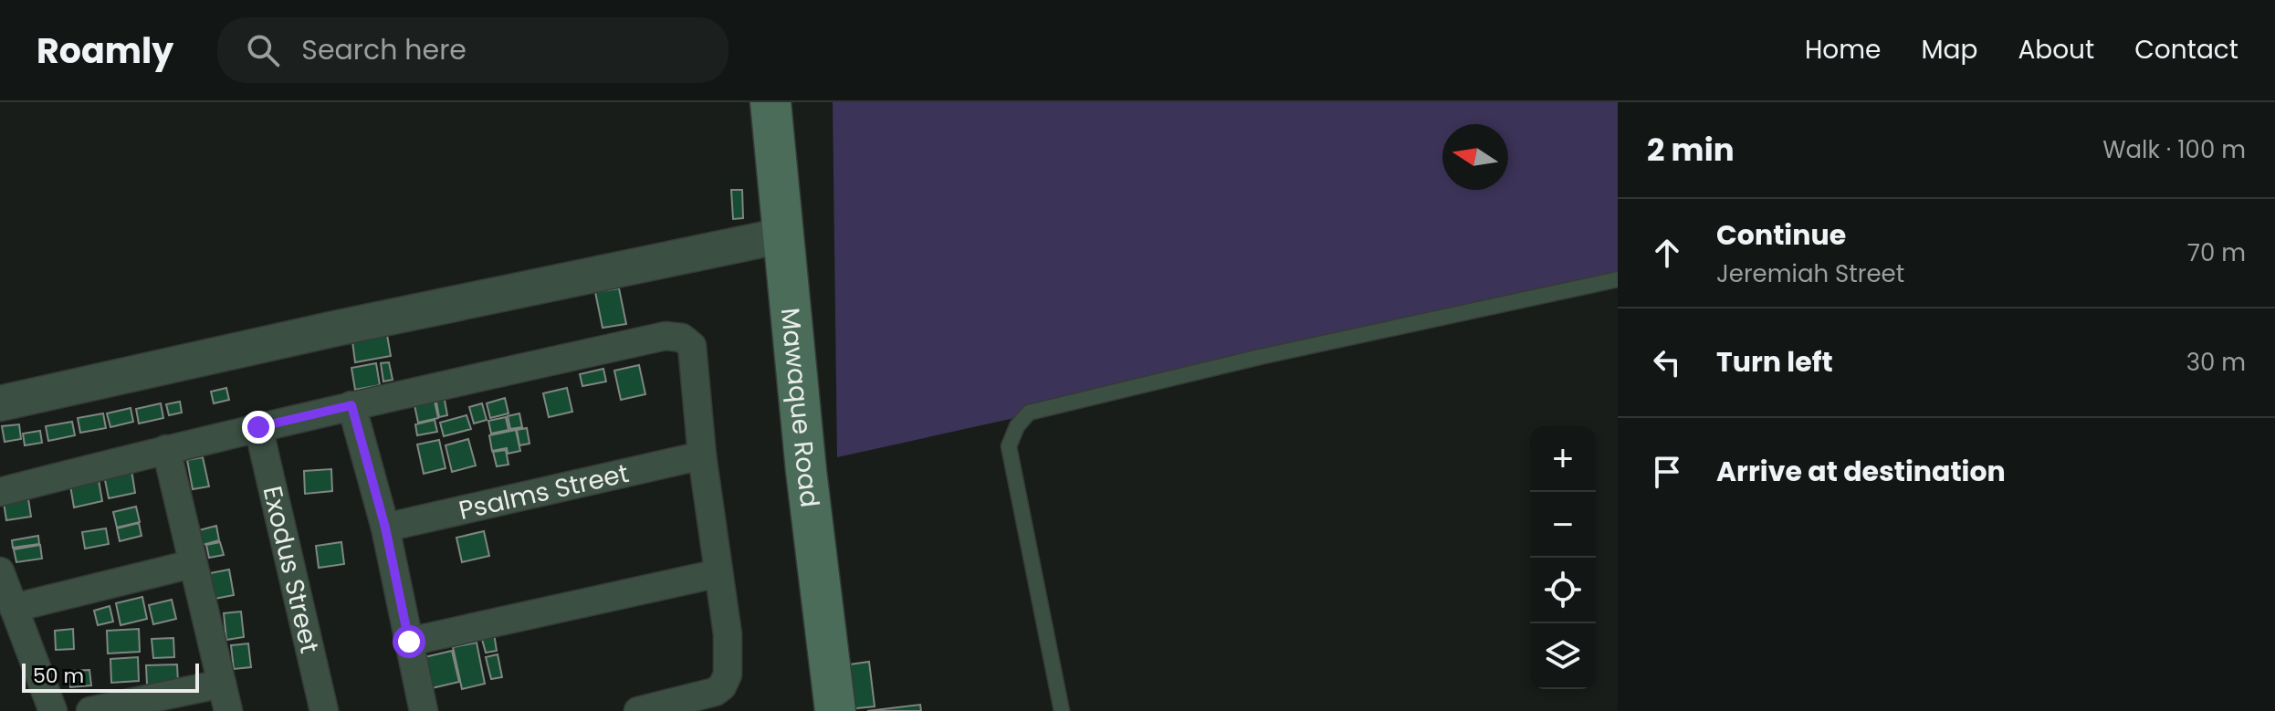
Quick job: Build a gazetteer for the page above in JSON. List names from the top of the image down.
{
  "streets": {
    "main road": ["Mawaque Road"],
    "street": ["Psalms Street", "Exodus Street"]
  },
  "scale_bar": "50 m",
  "north": "left",
  "page": {
    "header": "Roamly",
    "search": "Search here",
    "nav": [
      "Home",
      "Map",
      "About",
      "Contact"
    ],
    "heading": ["2 min", "Walk · 100 m"],
    "list": [
      ["Continue", "Jeremiah Street", "70 m"],
      ["Turn left", "30 m"],
      "Arrive at destination"
    ],
    "map_buttons": ["+", "−"],
    "scale": "50 m"
  }
}
